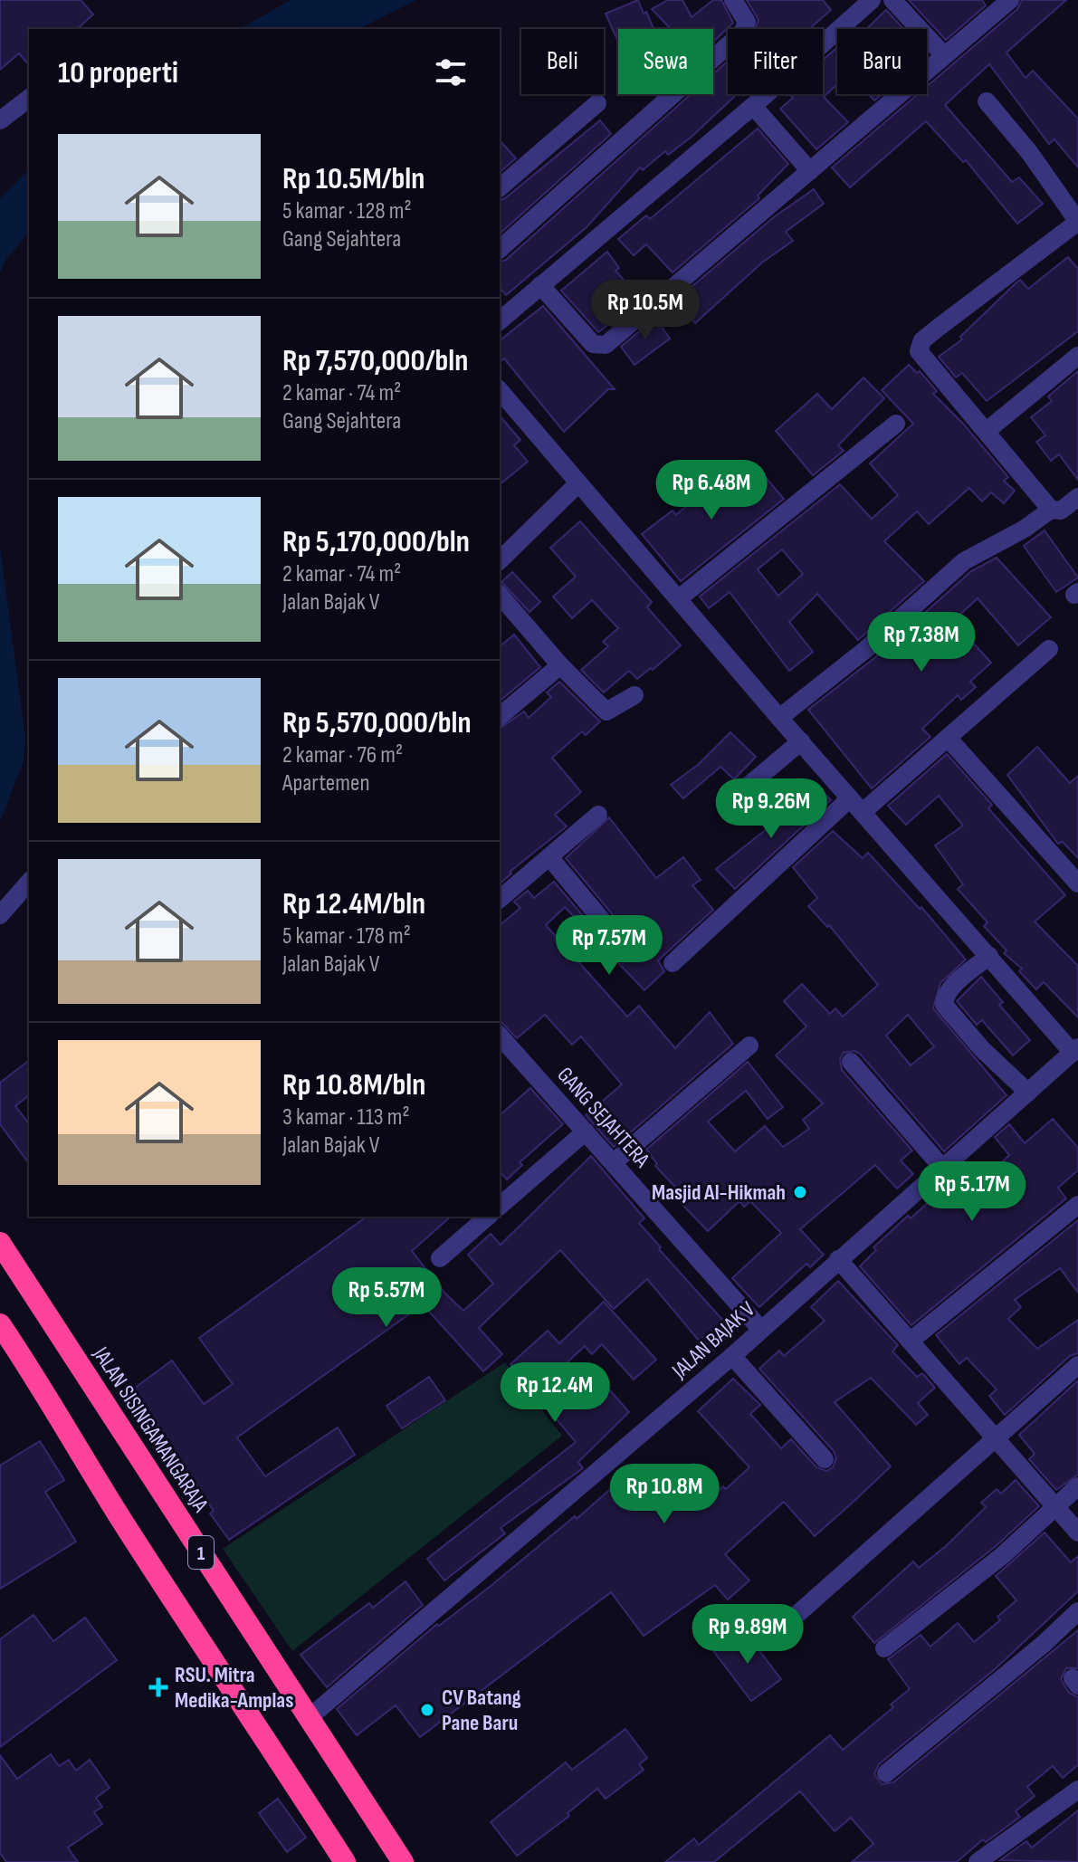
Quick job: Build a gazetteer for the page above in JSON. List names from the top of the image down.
{
  "streets": {
    "highway": ["JALAN SISINGAMANGARAJA", "1"],
    "street": ["GANG SEJAHTERA", "JALAN BAJAK V"]
  },
  "crossings": [
    ["GANG SEJAHTERA", "JALAN BAJAK V"],
    ["JALAN BAJAK V", "JALAN SISINGAMANGARAJA"]
  ],
  "places": {
    "other": ["Masjid Al-Hikmah", "CV Batang Pane Baru"],
    "health": ["RSU. Mitra Medika-Amplas"]
  },
  "page": {
    "chip": [
      "Beli",
      "Sewa",
      "Filter",
      "Baru"
    ],
    "heading": "10 properti",
    "list": [
      {
        "name": "Rp 10.5M/bln",
        "note": "5 kamar · 128 m² · Gang Sejahtera"
      },
      {
        "name": "Rp 7,570,000/bln",
        "note": "2 kamar · 74 m² · Gang Sejahtera"
      },
      {
        "name": "Rp 5,170,000/bln",
        "note": "2 kamar · 74 m² · Jalan Bajak V"
      },
      {
        "name": "Rp 5,570,000/bln",
        "note": "2 kamar · 76 m² · Apartemen"
      },
      {
        "name": "Rp 12.4M/bln",
        "note": "5 kamar · 178 m² · Jalan Bajak V"
      },
      {
        "name": "Rp 10.8M/bln",
        "note": "3 kamar · 113 m² · Jalan Bajak V"
      }
    ],
    "price": [
      "Rp 10.5M",
      "Rp 6.48M",
      "Rp 7.38M",
      "Rp 9.26M",
      "Rp 7.57M",
      "Rp 5.17M",
      "Rp 5.57M",
      "Rp 12.4M",
      "Rp 10.8M",
      "Rp 9.89M"
    ]
  }
}
